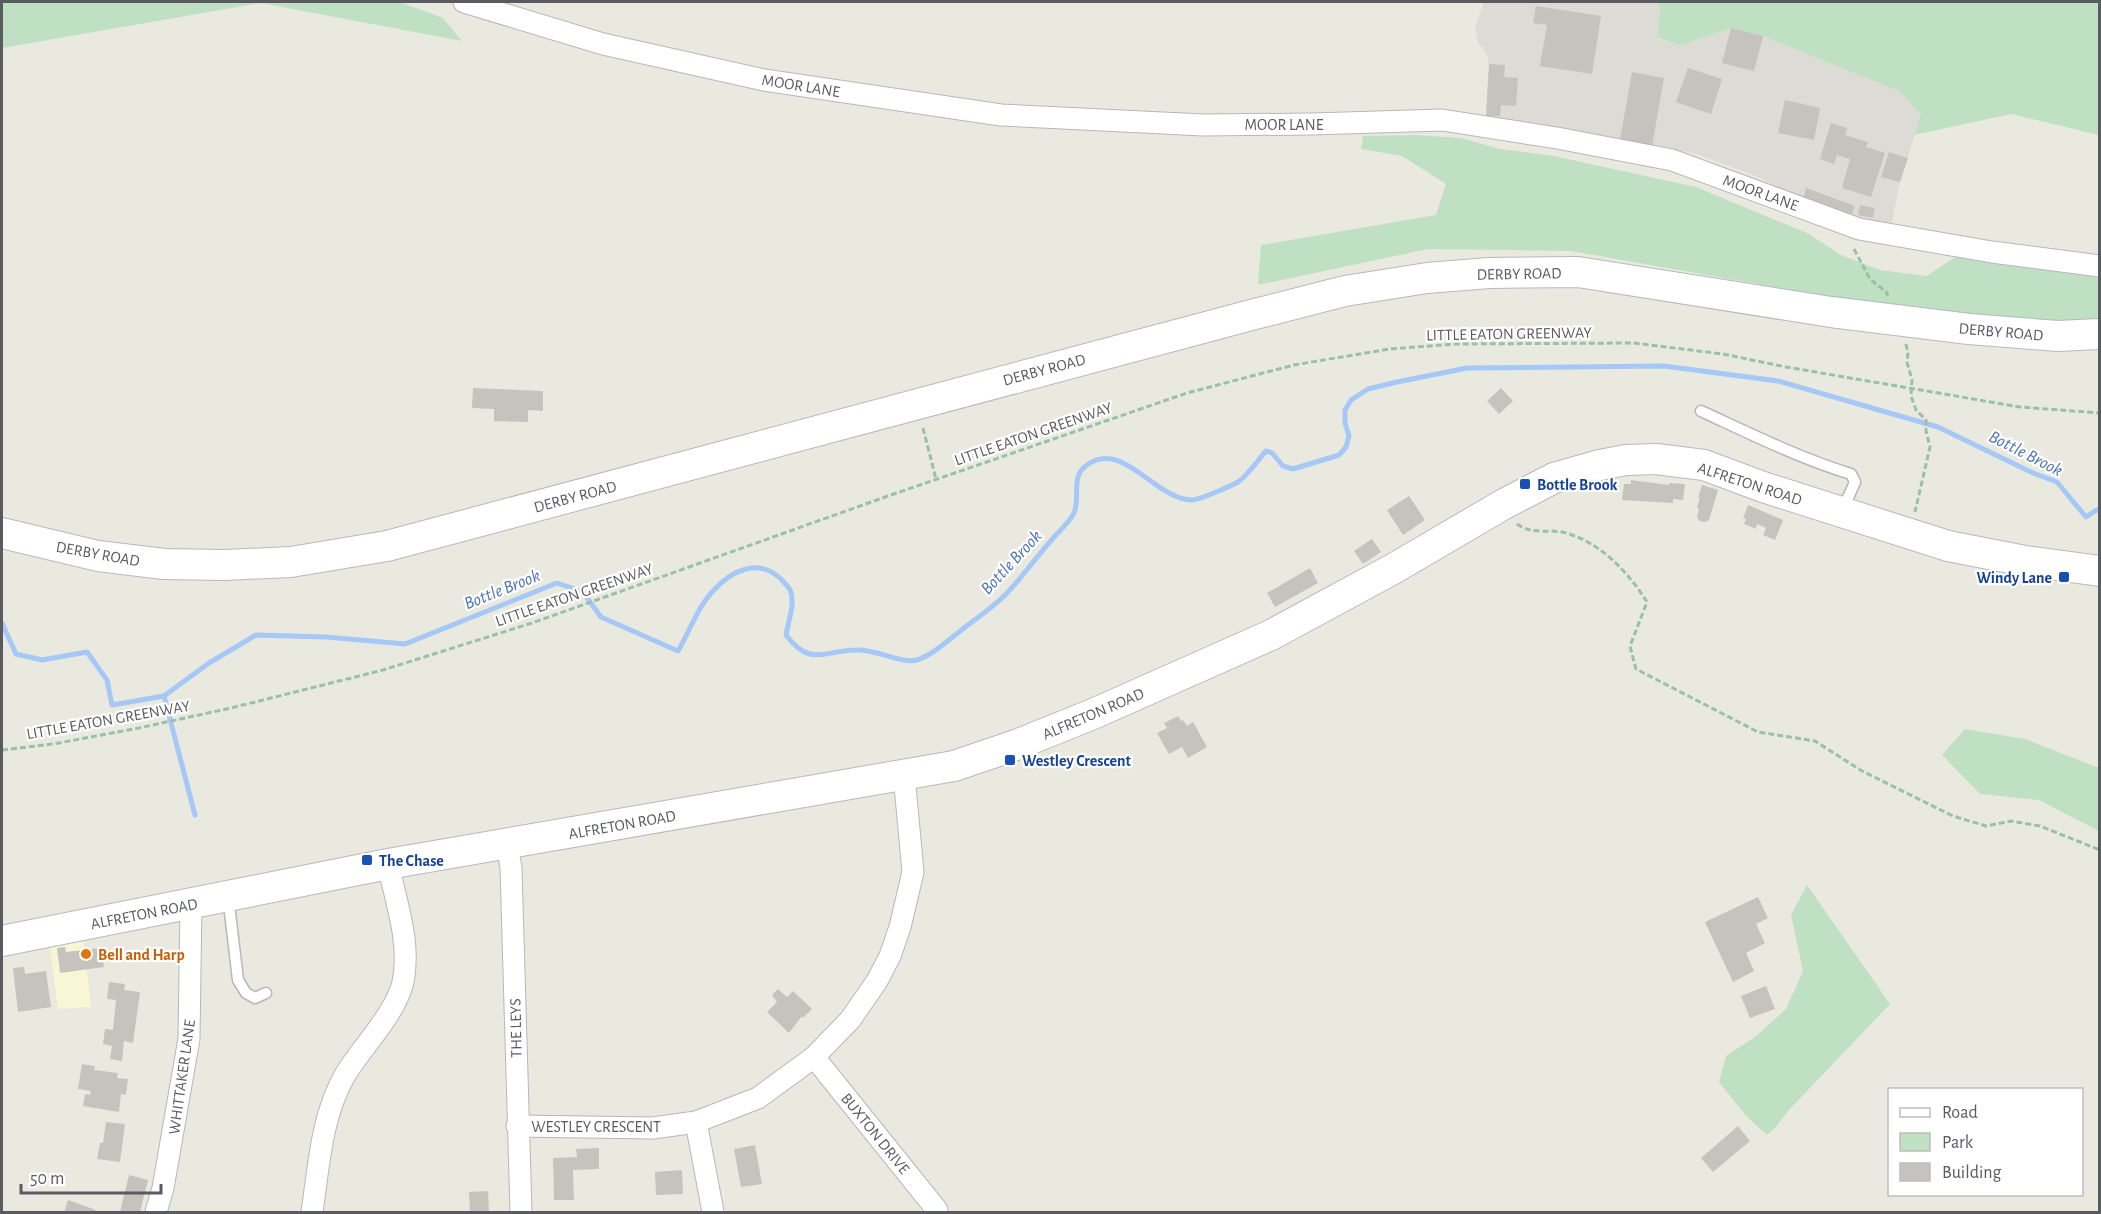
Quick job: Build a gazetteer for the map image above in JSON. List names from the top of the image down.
{
  "streets": {
    "street": [
      "MOOR LANE",
      "DERBY ROAD",
      "ALFRETON ROAD",
      "THE LEYS",
      "WHITTAKER LANE",
      "WESTLEY CRESCENT",
      "BUXTON DRIVE"
    ],
    "path": ["LITTLE EATON GREENWAY"]
  },
  "crossings": [
    ["ALFRETON ROAD", "THE LEYS"],
    ["ALFRETON ROAD", "WHITTAKER LANE"],
    ["ALFRETON ROAD", "WESTLEY CRESCENT"],
    ["THE LEYS", "WESTLEY CRESCENT"],
    ["WESTLEY CRESCENT", "BUXTON DRIVE"]
  ],
  "water": ["Bottle Brook"],
  "places": {
    "transit": [
      "Bottle Brook",
      "Windy Lane",
      "Westley Crescent",
      "The Chase"
    ],
    "other": ["Bell and Harp"]
  },
  "legend": ["Road", "Park", "Building"],
  "scale_bar": "50 m"
}
